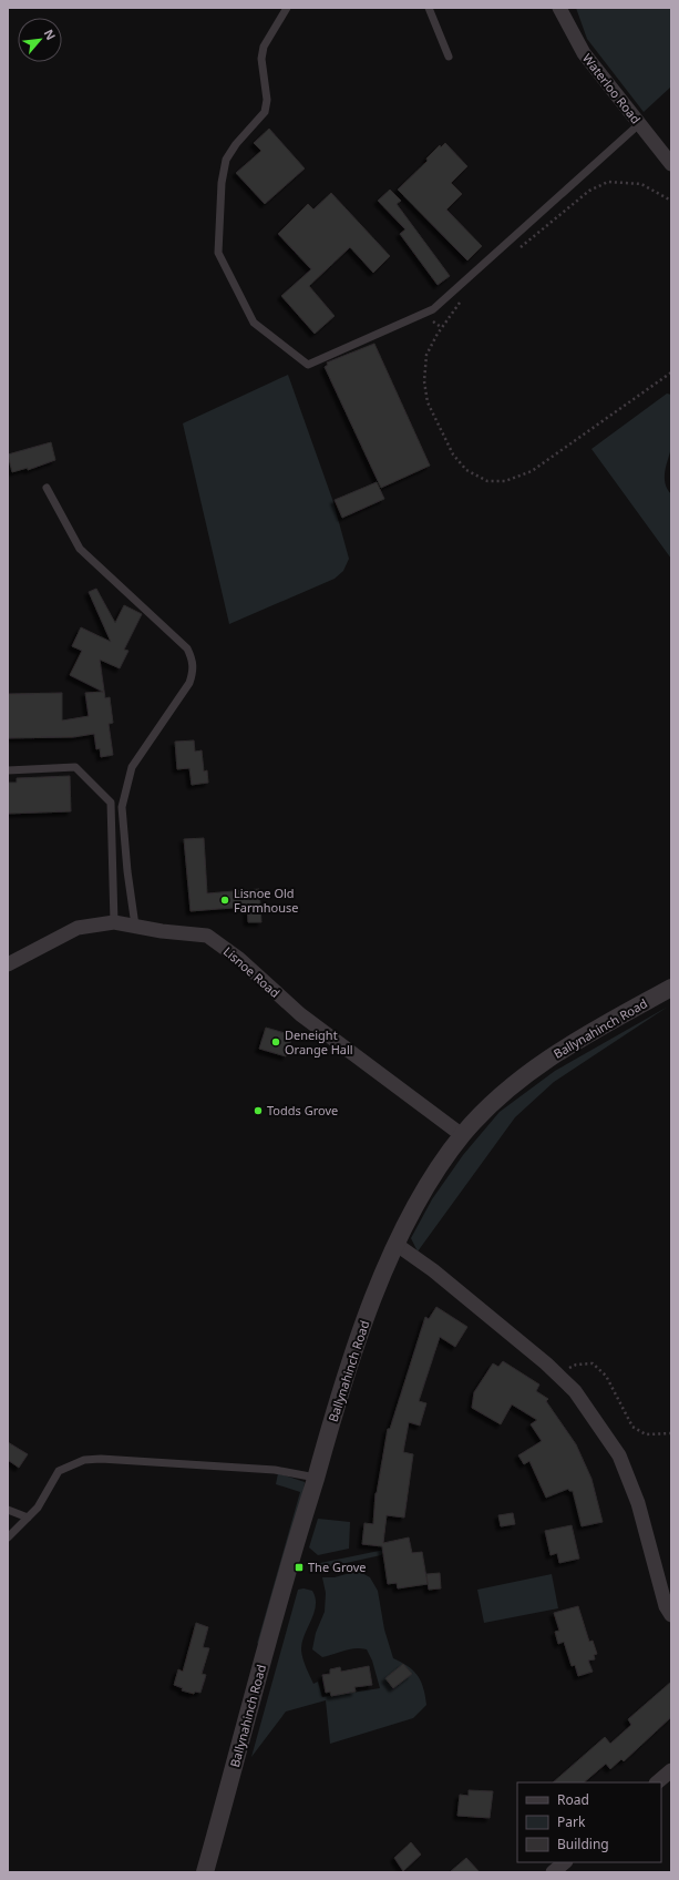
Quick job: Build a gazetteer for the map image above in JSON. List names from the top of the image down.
{
  "streets": {
    "street": ["Waterloo Road", "Lisnoe Road", "Ballynahinch Road"]
  },
  "crossings": [
    ["Lisnoe Road", "Ballynahinch Road"]
  ],
  "places": {
    "other": ["Lisnoe Old Farmhouse", "Deneight Orange Hall", "Todds Grove"],
    "transit": ["The Grove"]
  },
  "legend": ["Road", "Park", "Building"],
  "north": "top right"
}
